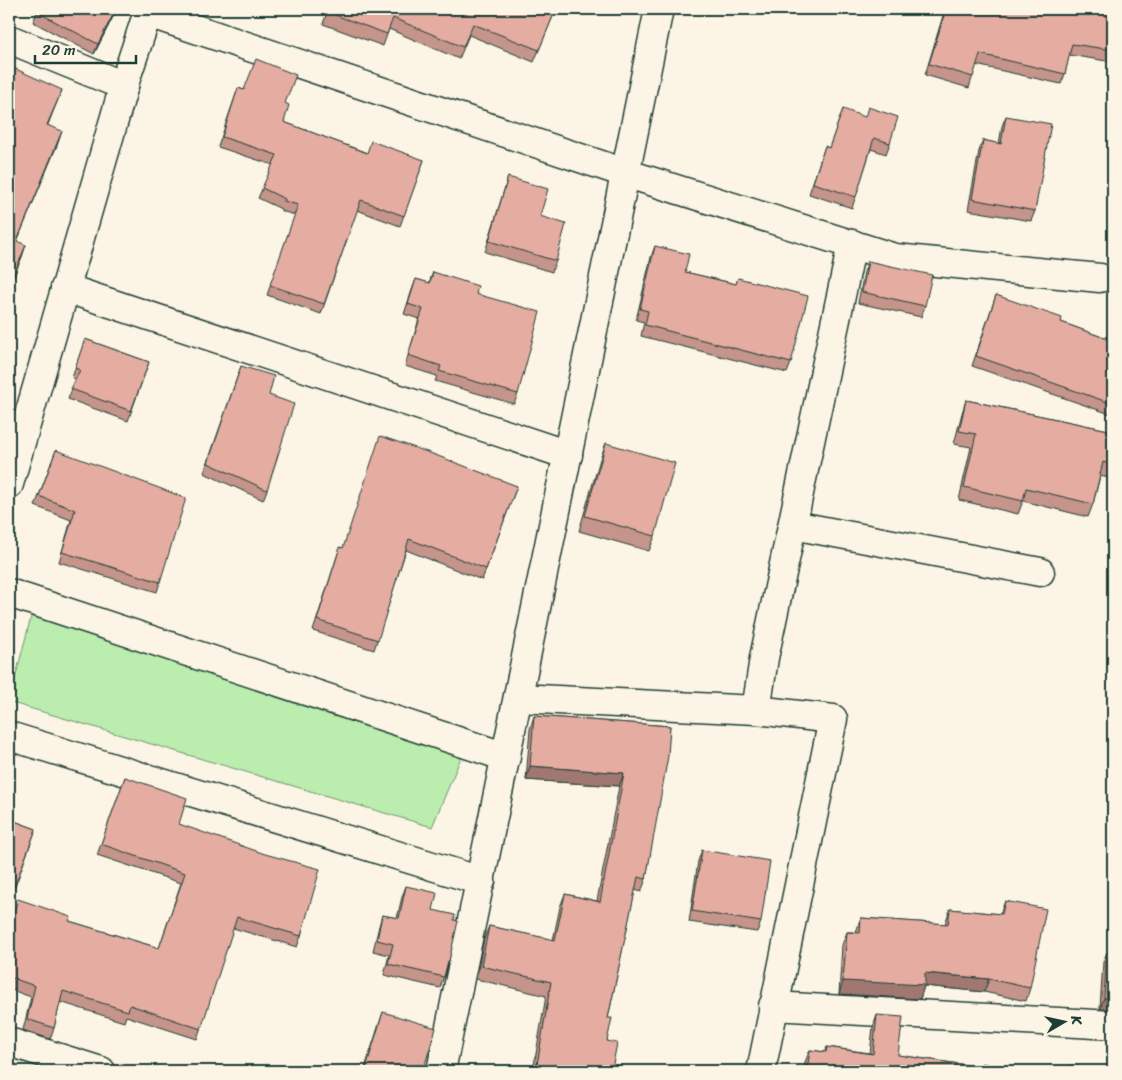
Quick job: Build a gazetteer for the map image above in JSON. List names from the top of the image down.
{
  "scale_bar": "20 m",
  "north": "right"
}
